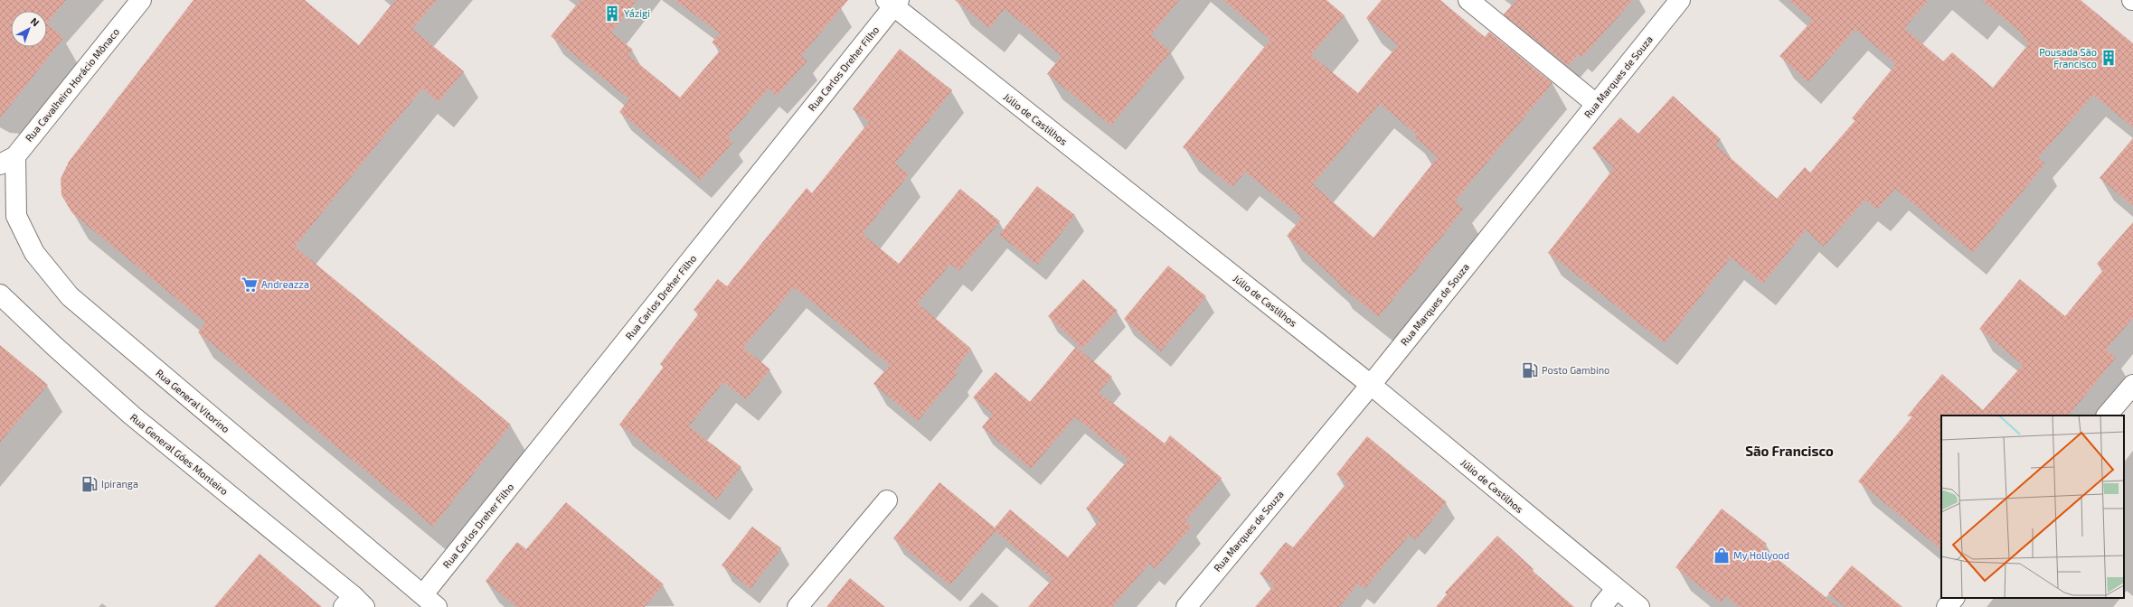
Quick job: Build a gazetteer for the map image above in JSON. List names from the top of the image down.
{
  "streets": {
    "street": [
      "Rua Carlos Dreher Filho",
      "Rua Marques de Souza",
      "Rua Cavalheiro Horácio Mônaco",
      "Júlio de Castilhos",
      "Rua General Vitorino",
      "Rua General Góes Monteiro"
    ]
  },
  "crossings": [
    ["Rua Carlos Dreher Filho", "Júlio de Castilhos"],
    ["Rua Carlos Dreher Filho", "Rua General Vitorino"],
    ["Rua Marques de Souza", "Júlio de Castilhos"],
    ["Rua Cavalheiro Horácio Mônaco", "Rua General Vitorino"]
  ],
  "districts": ["São Francisco"],
  "places": {
    "building": ["Yázigi", "Pousada São Francisco"],
    "supermarket": ["Andreazza"],
    "fuel station": ["Posto Gambino", "Ipiranga"],
    "shop": ["My Hollyood"]
  },
  "north": "top right"
}
